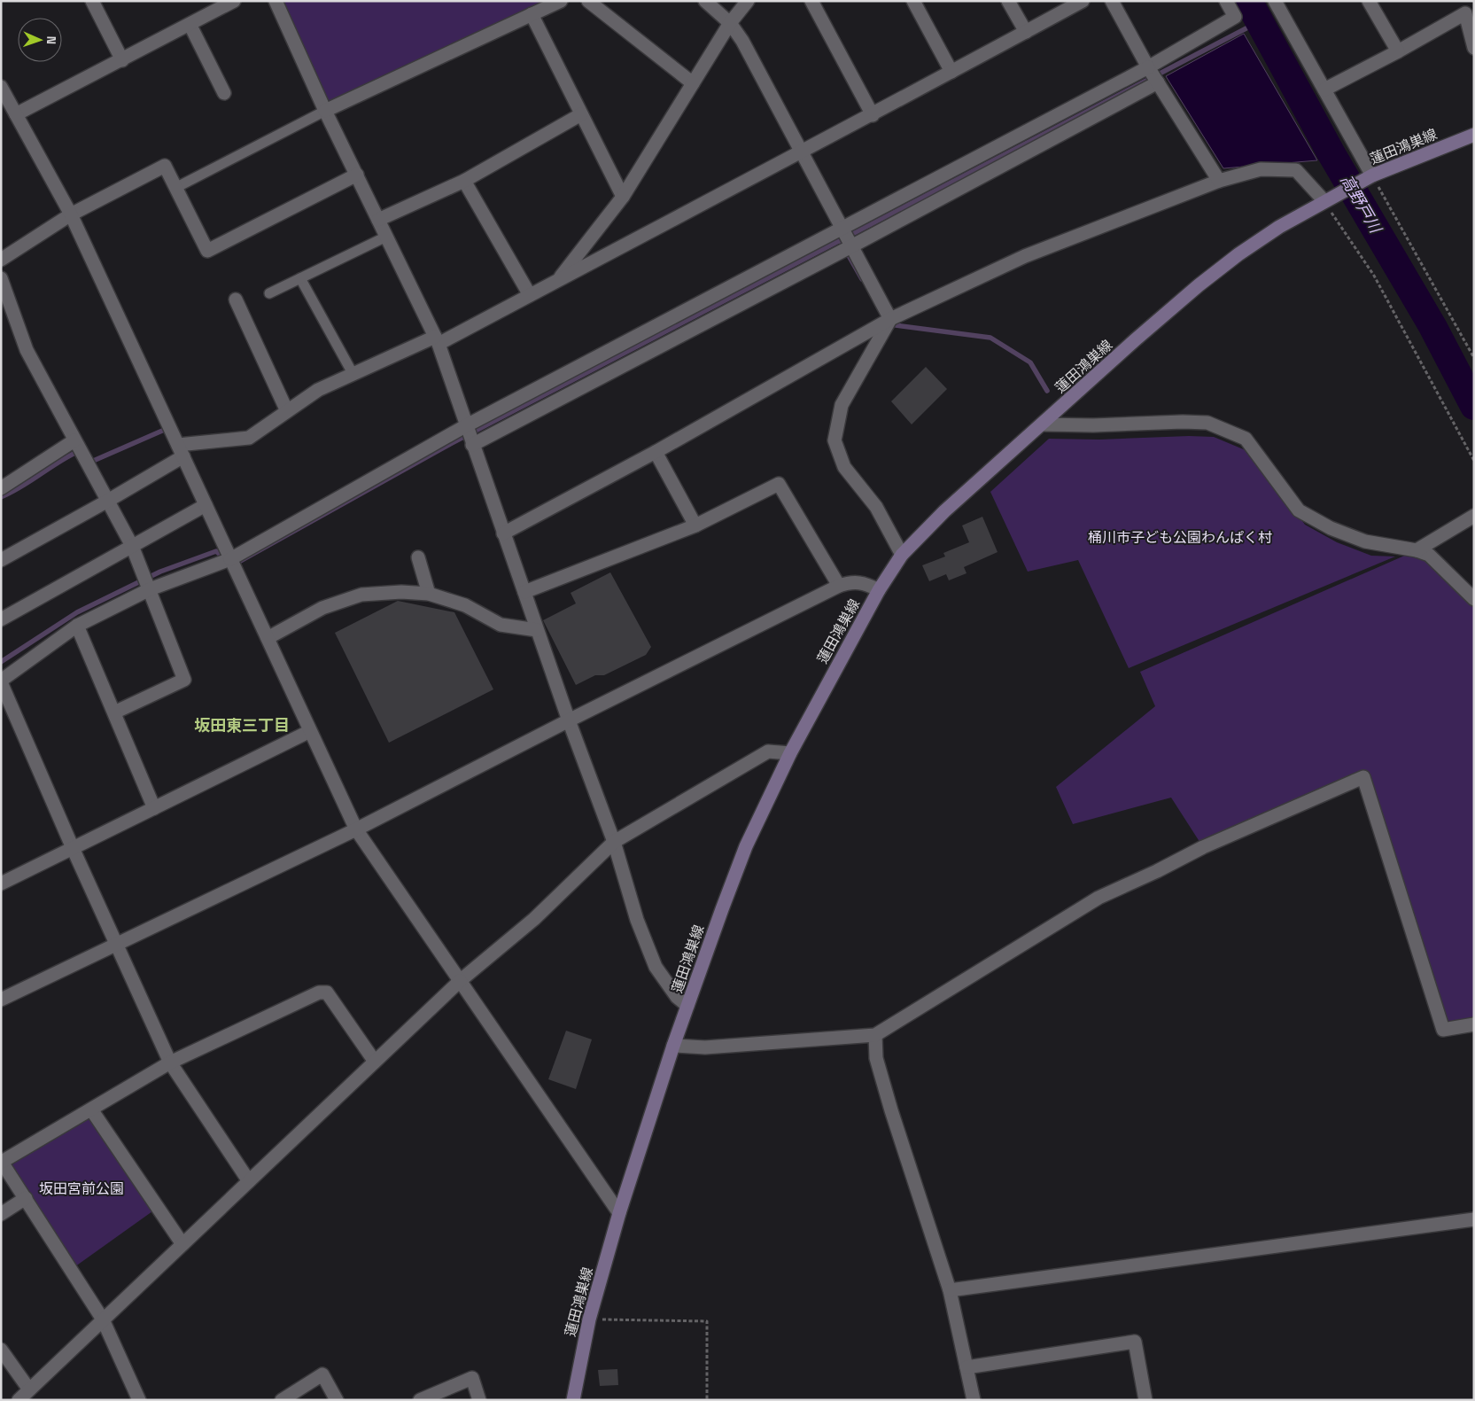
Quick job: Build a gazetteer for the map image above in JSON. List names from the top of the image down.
{
  "streets": {
    "main road": ["蓮田鴻巣線"]
  },
  "districts": ["坂田東三丁目"],
  "water": ["高野戸川"],
  "parks": ["桶川市子ども公園わんぱく村", "坂田宮前公園"],
  "north": "right"
}
